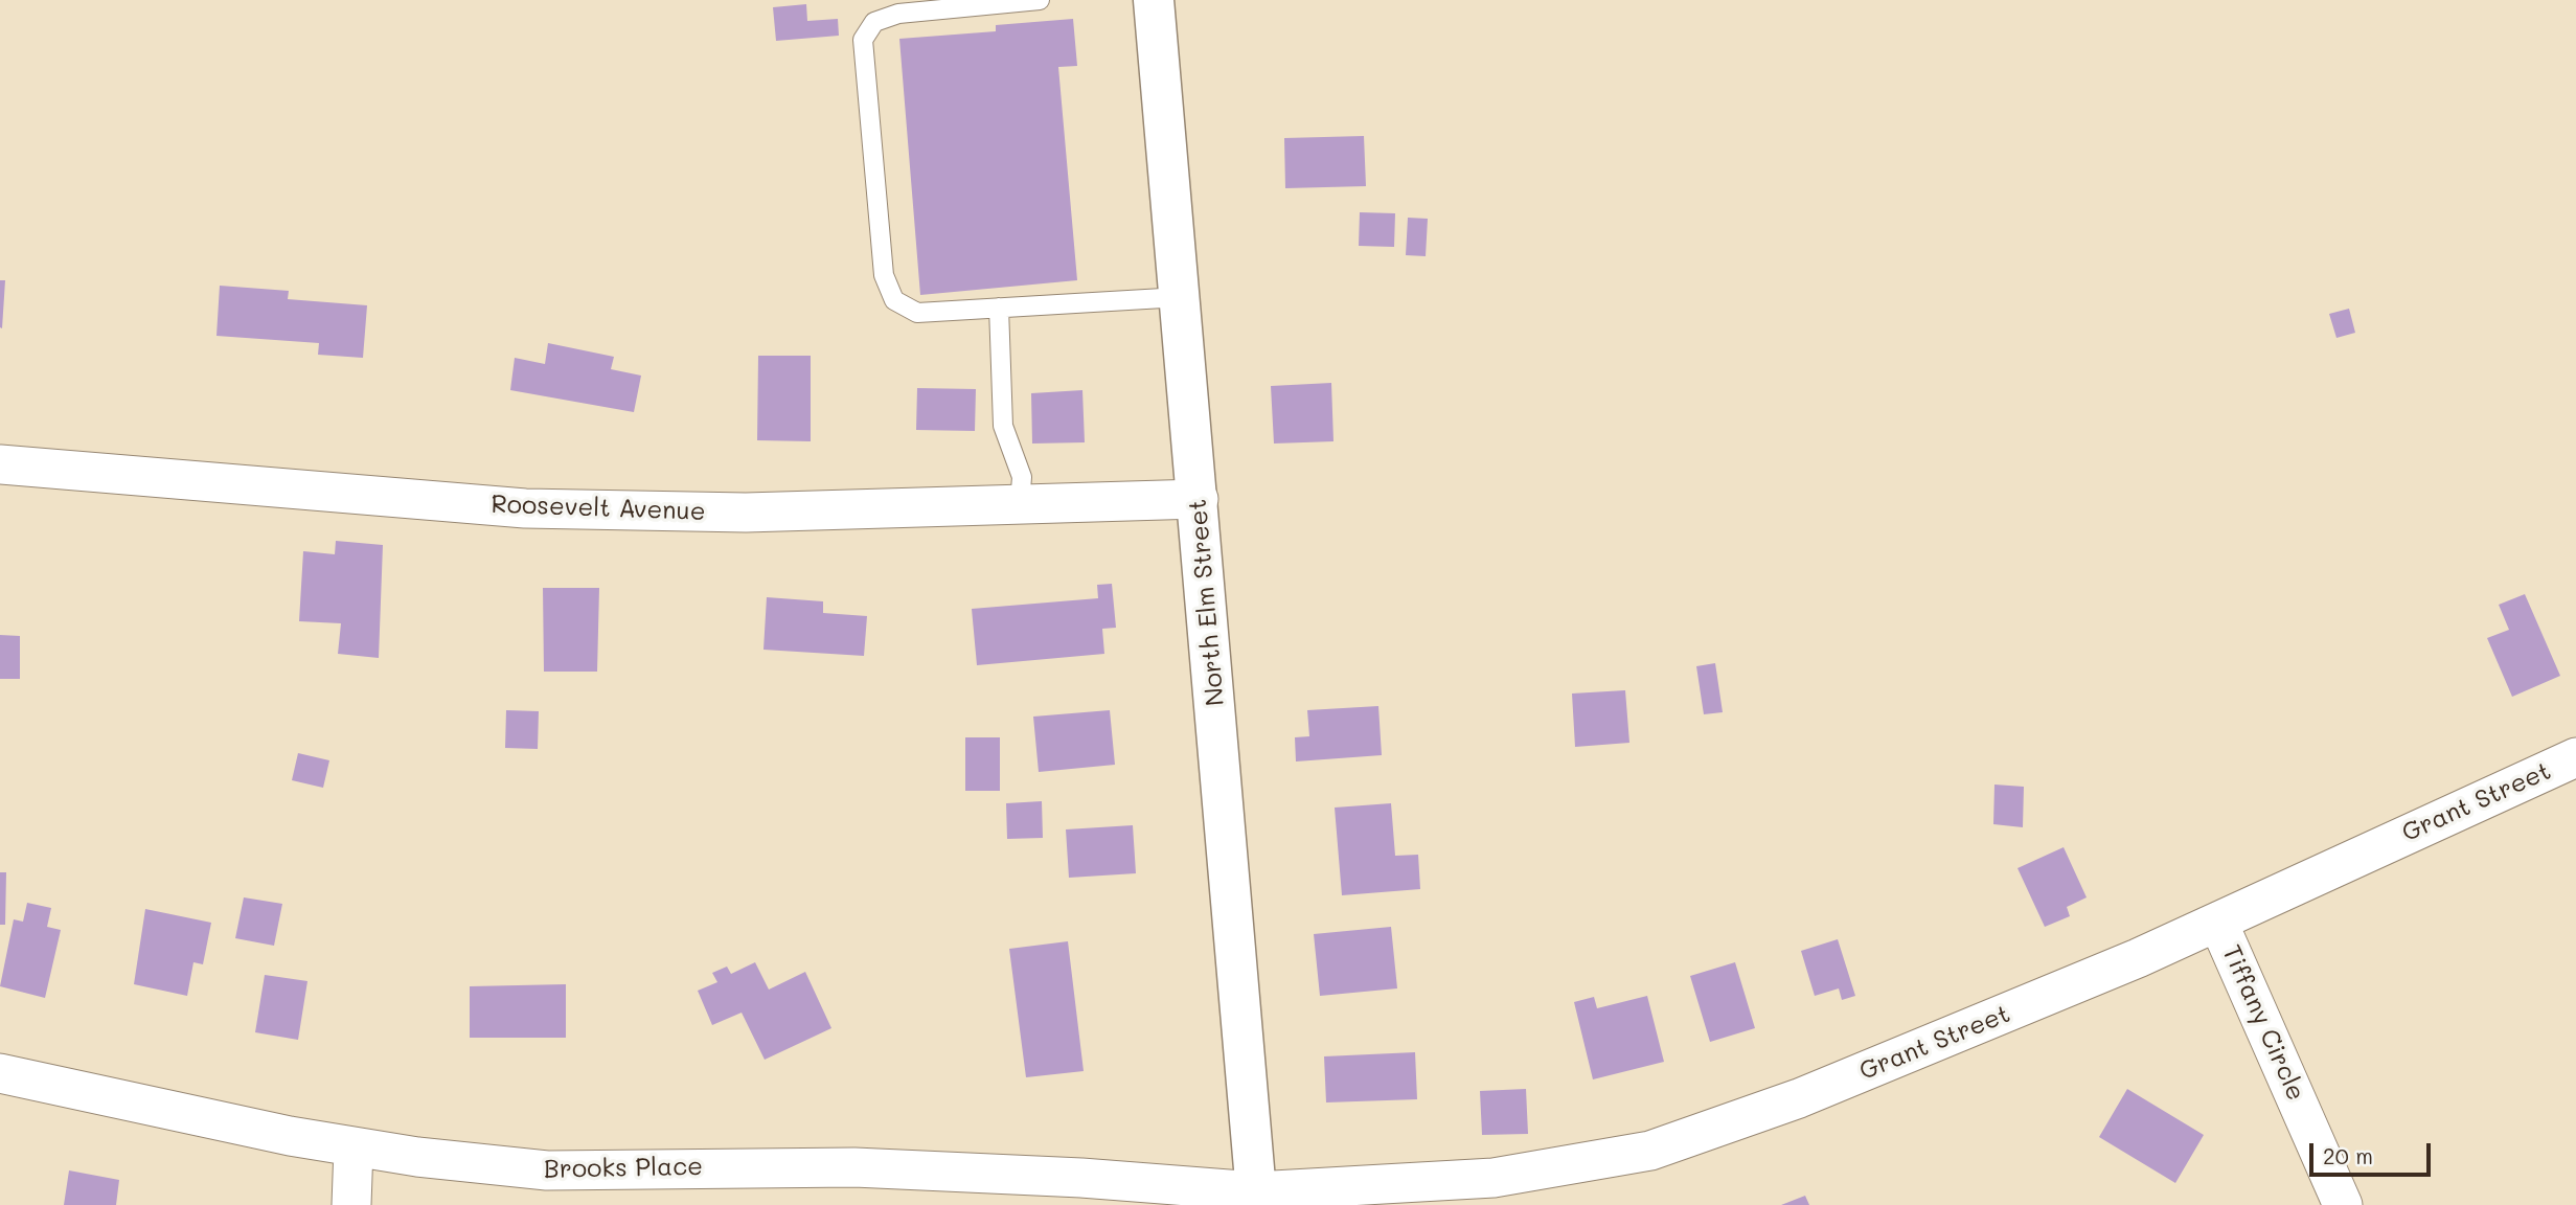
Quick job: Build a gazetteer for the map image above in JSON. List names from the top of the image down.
{
  "streets": {
    "main road": ["North Elm Street"],
    "street": [
      "Roosevelt Avenue",
      "Grant Street",
      "Tiffany Circle",
      "Brooks Place"
    ]
  },
  "crossings": [
    ["Roosevelt Avenue", "North Elm Street"],
    ["North Elm Street", "Grant Street"],
    ["North Elm Street", "Brooks Place"],
    ["Grant Street", "Tiffany Circle"],
    ["Grant Street", "Brooks Place"]
  ],
  "scale_bar": "20 m"
}
